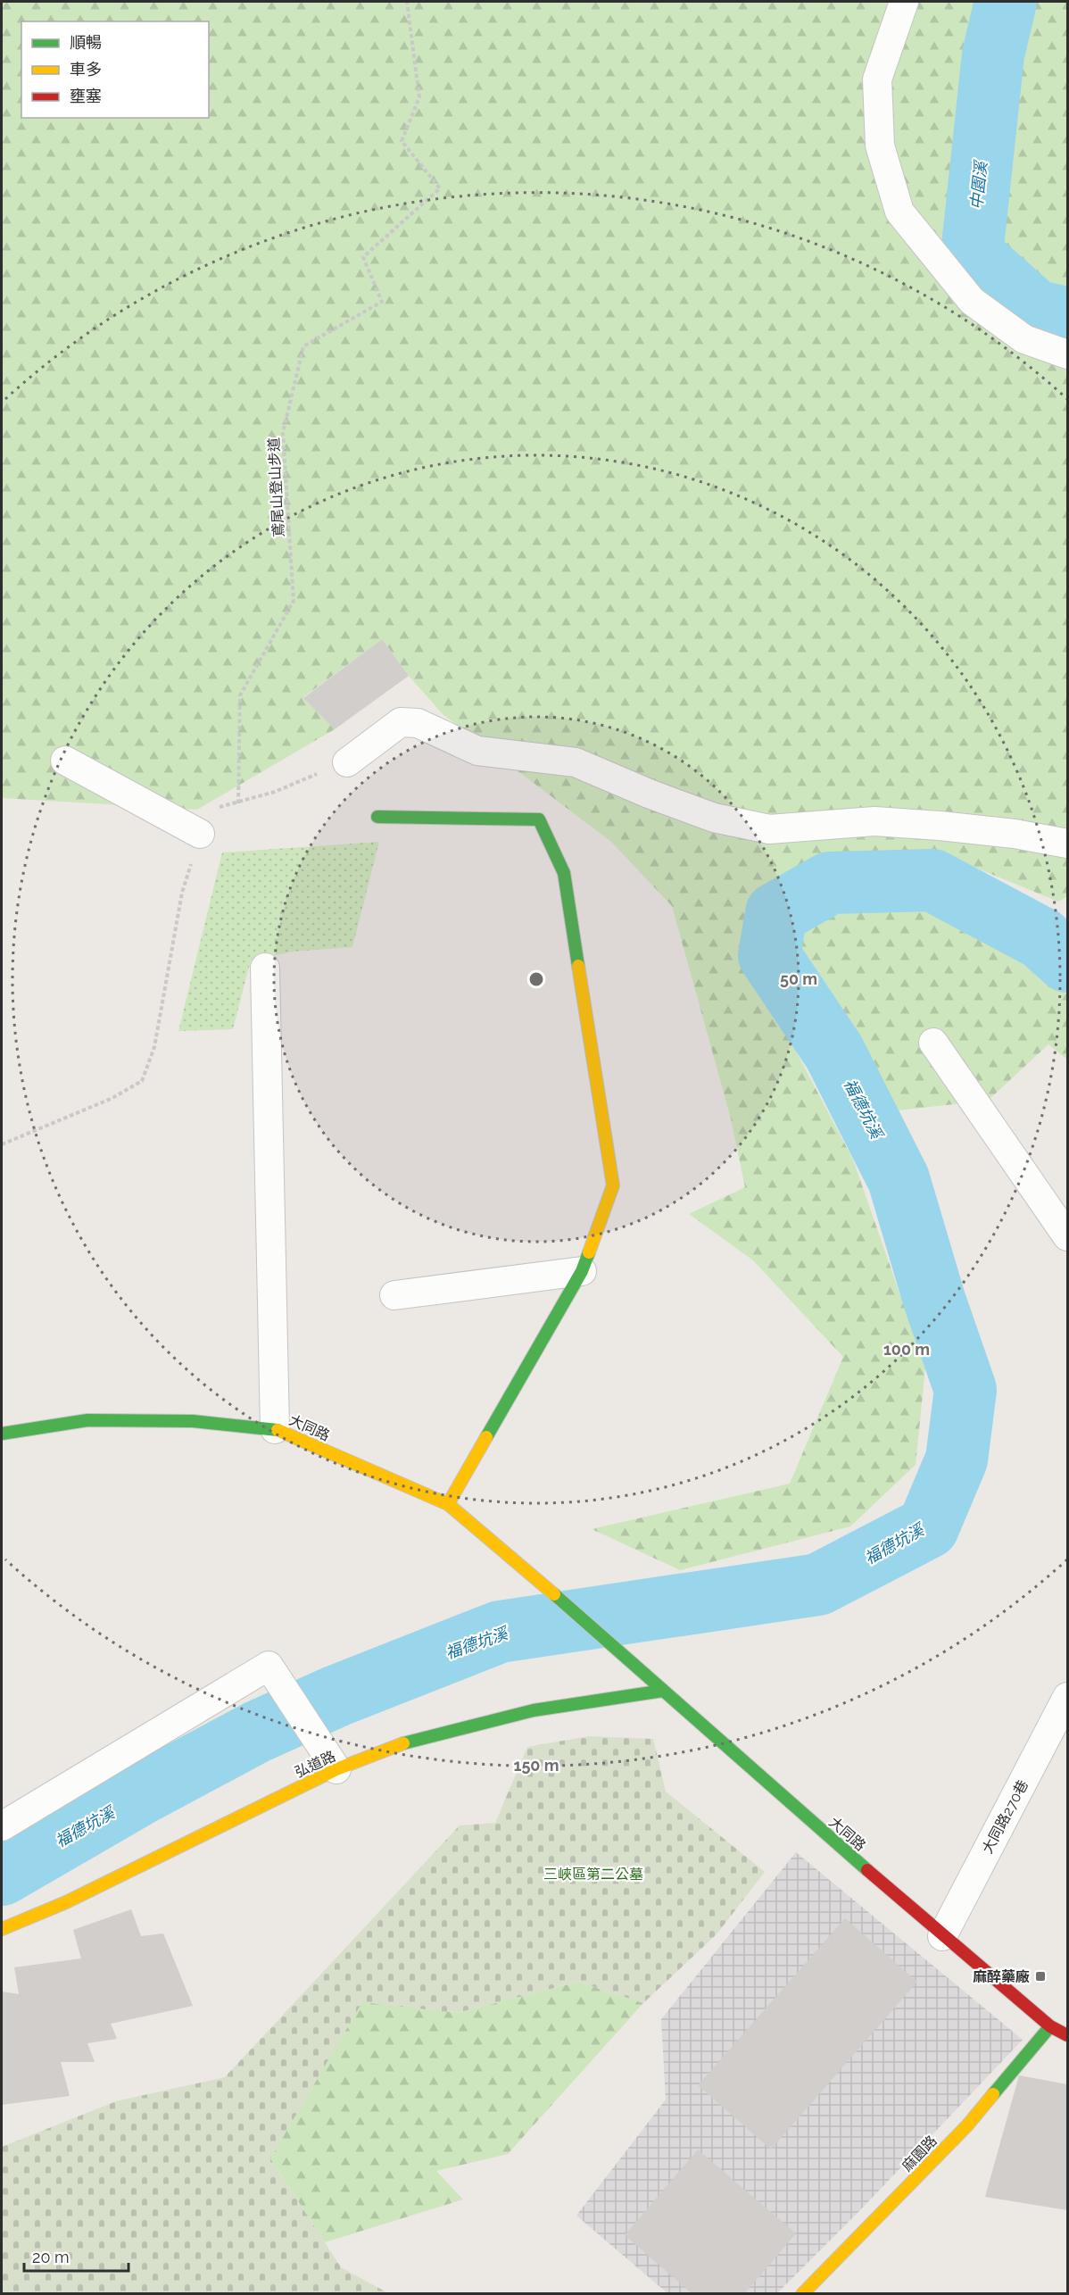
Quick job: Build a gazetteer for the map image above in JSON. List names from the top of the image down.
{
  "streets": {
    "street": [
      "大同路",
      "弘道路",
      "大同路270巷",
      "麻園路"
    ],
    "path": ["鳶尾山登山步道"]
  },
  "crossings": [
    ["大同路", "弘道路"],
    ["大同路", "大同路270巷"],
    ["大同路", "麻園路"]
  ],
  "water": ["中園溪", "福德坑溪"],
  "parks": ["三峽區第二公墓"],
  "places": {
    "transit": ["麻醉藥廠"]
  },
  "legend": ["順暢", "車多", "壅塞"],
  "scale_bar": "20 m",
  "rings": ["50 m", "100 m", "150 m"]
}
